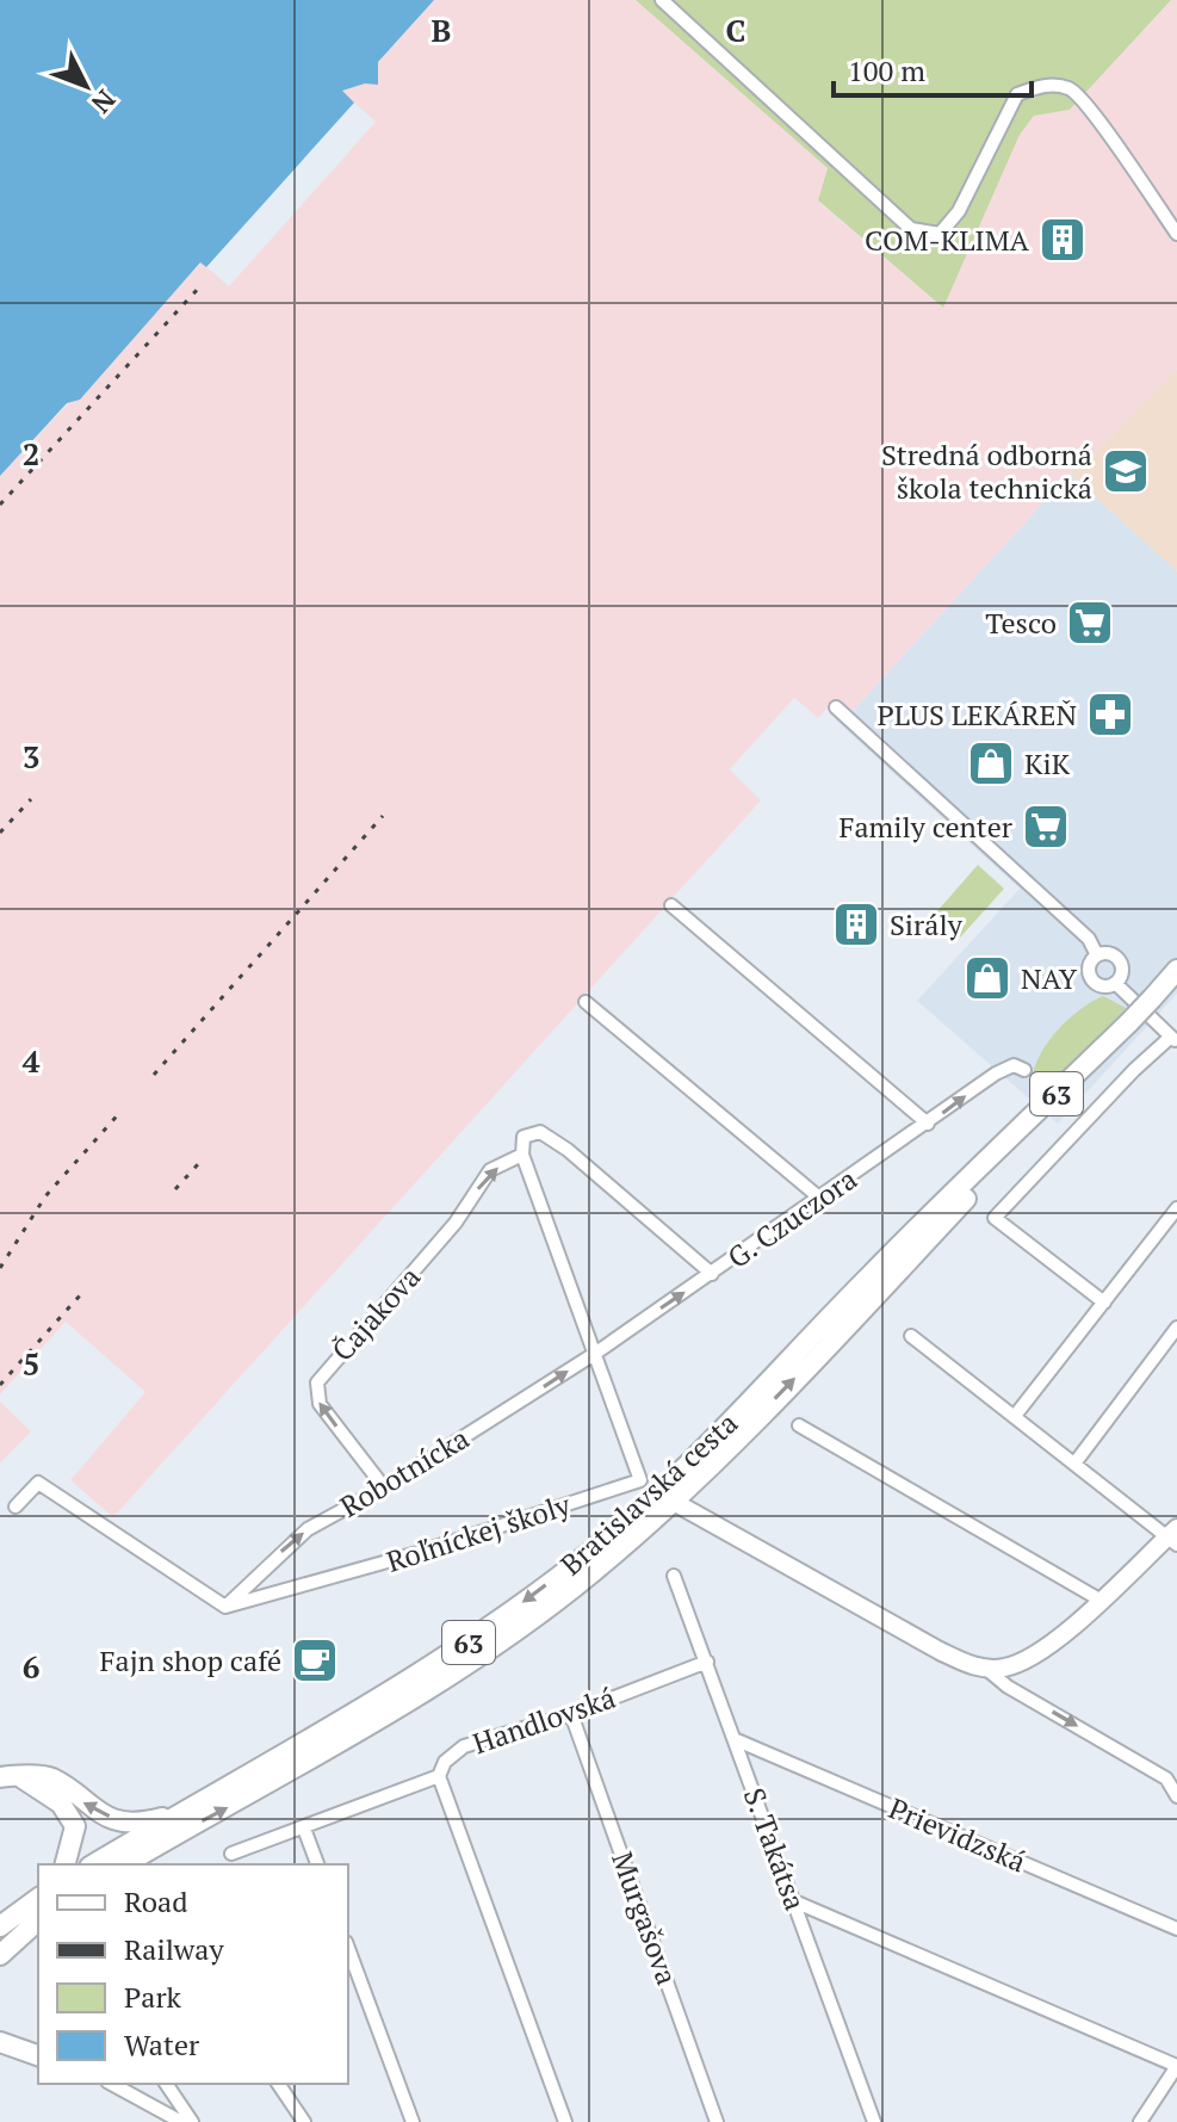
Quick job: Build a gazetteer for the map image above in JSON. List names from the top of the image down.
{
  "streets": {
    "main road": ["63", "Bratislavská cesta"],
    "street": [
      "G. Czuczora",
      "Čajakova",
      "Robotnícka",
      "Roľníckej školy",
      "Handlovská",
      "Prievidzská",
      "S. Takátsa",
      "Murgašova"
    ]
  },
  "crossings": [
    ["G. Czuczora", "Robotnícka"],
    ["Čajakova", "Robotnícka"],
    ["Robotnícka", "Roľníckej školy"],
    ["Handlovská", "S. Takátsa"],
    ["Handlovská", "Murgašova"],
    ["Prievidzská", "S. Takátsa"]
  ],
  "one_way": ["G. Czuczora", "Čajakova", "Robotnícka"],
  "places": {
    "building": ["COM-KLIMA", "Sirály"],
    "school or university": ["Stredná odborná škola technická"],
    "supermarket": ["Tesco", "Family center"],
    "pharmacy": ["PLUS LEKÁREŇ"],
    "shop": ["KiK", "NAY"],
    "cafe": ["Fajn shop café"]
  },
  "legend": [
    "Road",
    "Railway",
    "Park",
    "Water"
  ],
  "scale_bar": "100 m",
  "north": "bottom right",
  "grid": {
    "columns": ["B", "C"],
    "rows": [
      "2",
      "3",
      "4",
      "5",
      "6"
    ]
  }
}
